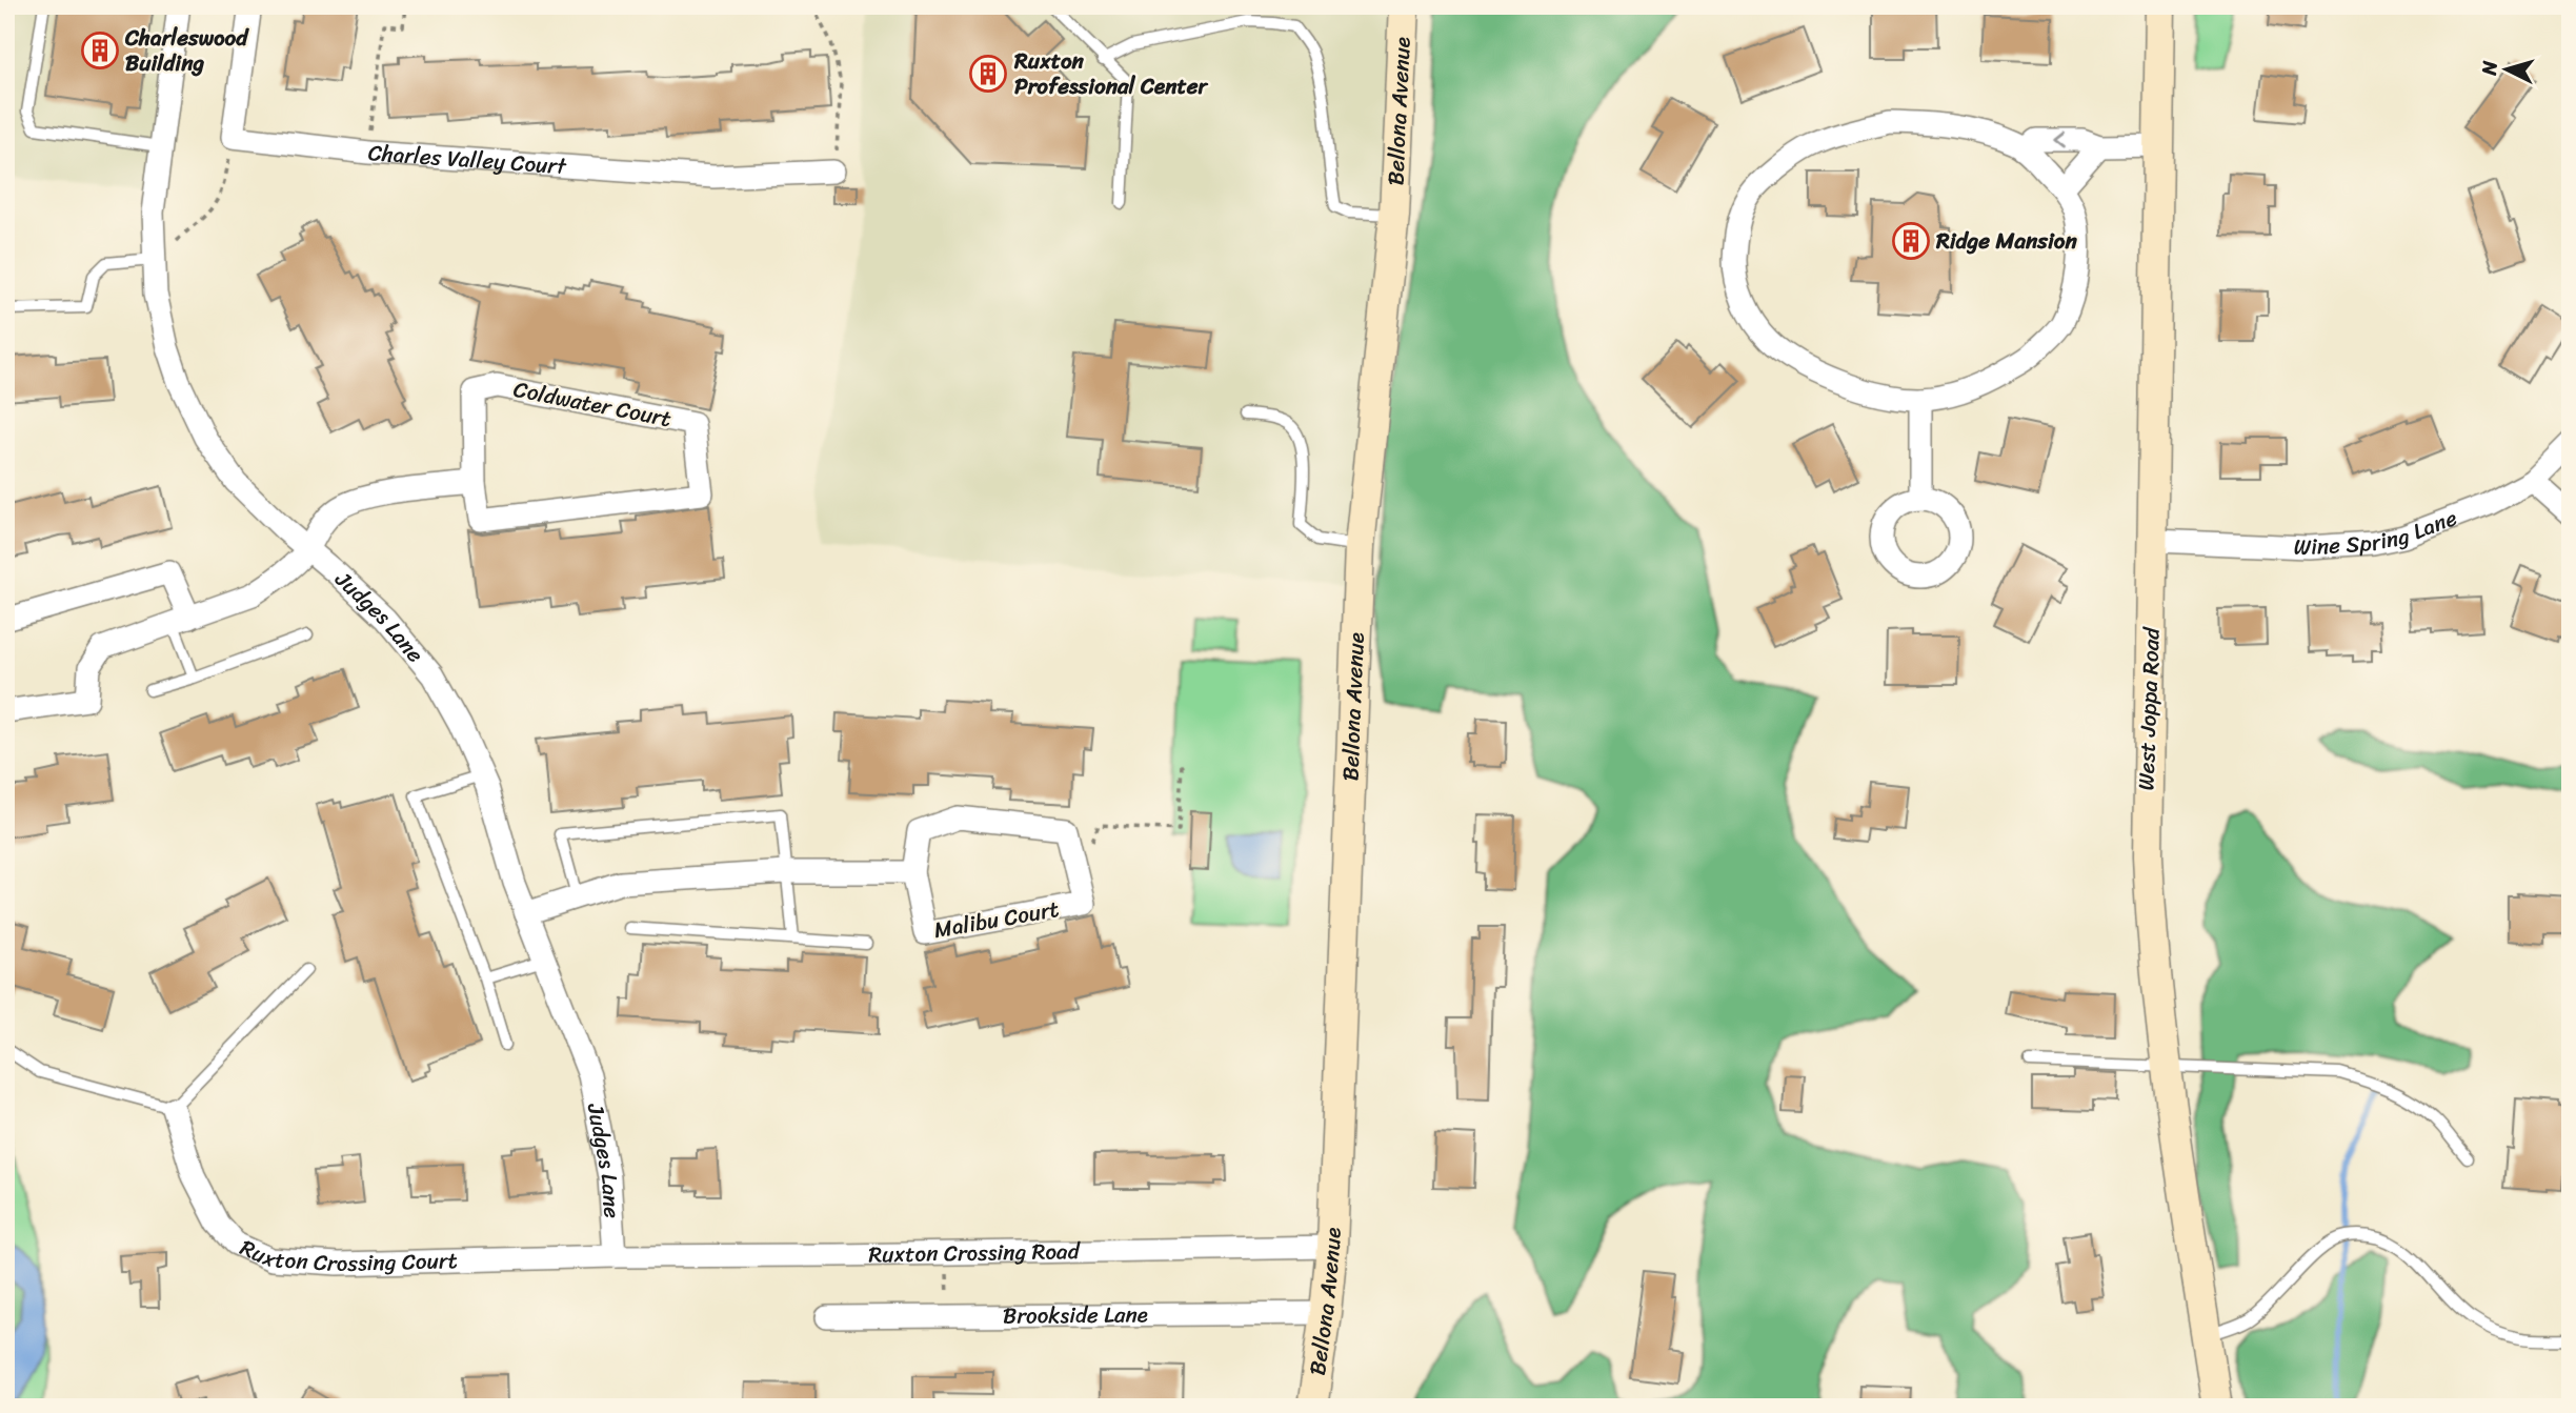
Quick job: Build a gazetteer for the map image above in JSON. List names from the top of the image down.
{
  "streets": {
    "street": [
      "Bellona Avenue",
      "Charles Valley Court",
      "Coldwater Court",
      "Wine Spring Lane",
      "Judges Lane",
      "West Joppa Road",
      "Malibu Court",
      "Ruxton Crossing Court",
      "Ruxton Crossing Road",
      "Brookside Lane"
    ]
  },
  "crossings": [
    ["Bellona Avenue", "Ruxton Crossing Road"],
    ["Bellona Avenue", "Brookside Lane"],
    ["Wine Spring Lane", "West Joppa Road"],
    ["Judges Lane", "Ruxton Crossing Court"],
    ["Judges Lane", "Ruxton Crossing Road"],
    ["Ruxton Crossing Court", "Ruxton Crossing Road"]
  ],
  "places": {
    "building": ["Charleswood Building", "Ruxton Professional Center", "Ridge Mansion"]
  },
  "north": "left"
}
